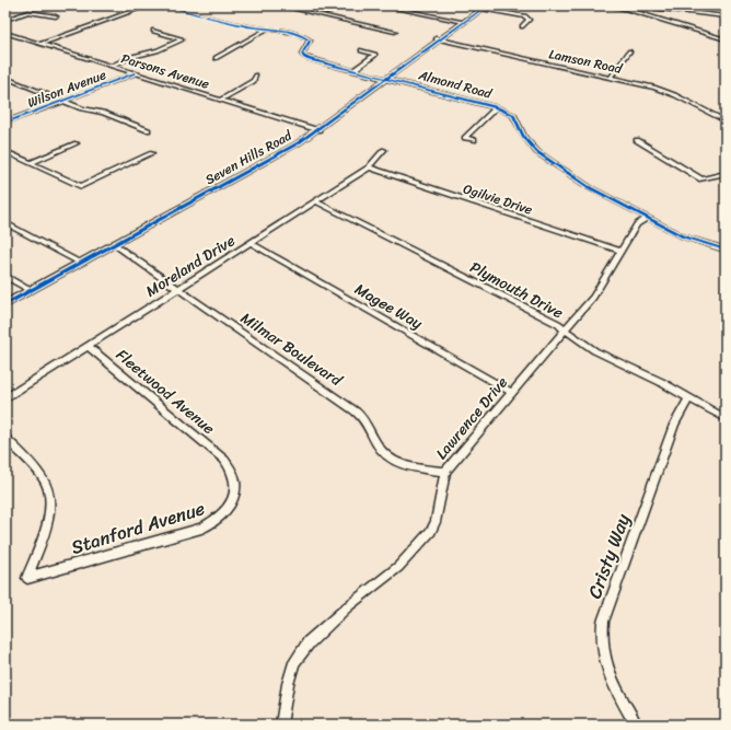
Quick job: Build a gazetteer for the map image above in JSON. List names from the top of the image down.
{
  "streets": {
    "street": [
      "Lamson Road",
      "Parsons Avenue",
      "Almond Road",
      "Wilson Avenue",
      "Seven Hills Road",
      "Ogilvie Drive",
      "Moreland Drive",
      "Plymouth Drive",
      "Magee Way",
      "Milmar Boulevard",
      "Fleetwood Avenue",
      "Lawrence Drive",
      "Stanford Avenue",
      "Cristy Way"
    ]
  },
  "crossings": [
    ["Lamson Road", "Seven Hills Road"],
    ["Parsons Avenue", "Wilson Avenue"],
    ["Parsons Avenue", "Seven Hills Road"],
    ["Almond Road", "Seven Hills Road"],
    ["Almond Road", "Lawrence Drive"],
    ["Seven Hills Road", "Milmar Boulevard"],
    ["Ogilvie Drive", "Moreland Drive"],
    ["Ogilvie Drive", "Lawrence Drive"],
    ["Moreland Drive", "Plymouth Drive"],
    ["Moreland Drive", "Magee Way"],
    ["Moreland Drive", "Milmar Boulevard"],
    ["Moreland Drive", "Fleetwood Avenue"],
    ["Plymouth Drive", "Lawrence Drive"],
    ["Plymouth Drive", "Cristy Way"],
    ["Magee Way", "Lawrence Drive"],
    ["Milmar Boulevard", "Lawrence Drive"],
    ["Fleetwood Avenue", "Stanford Avenue"]
  ]
}
